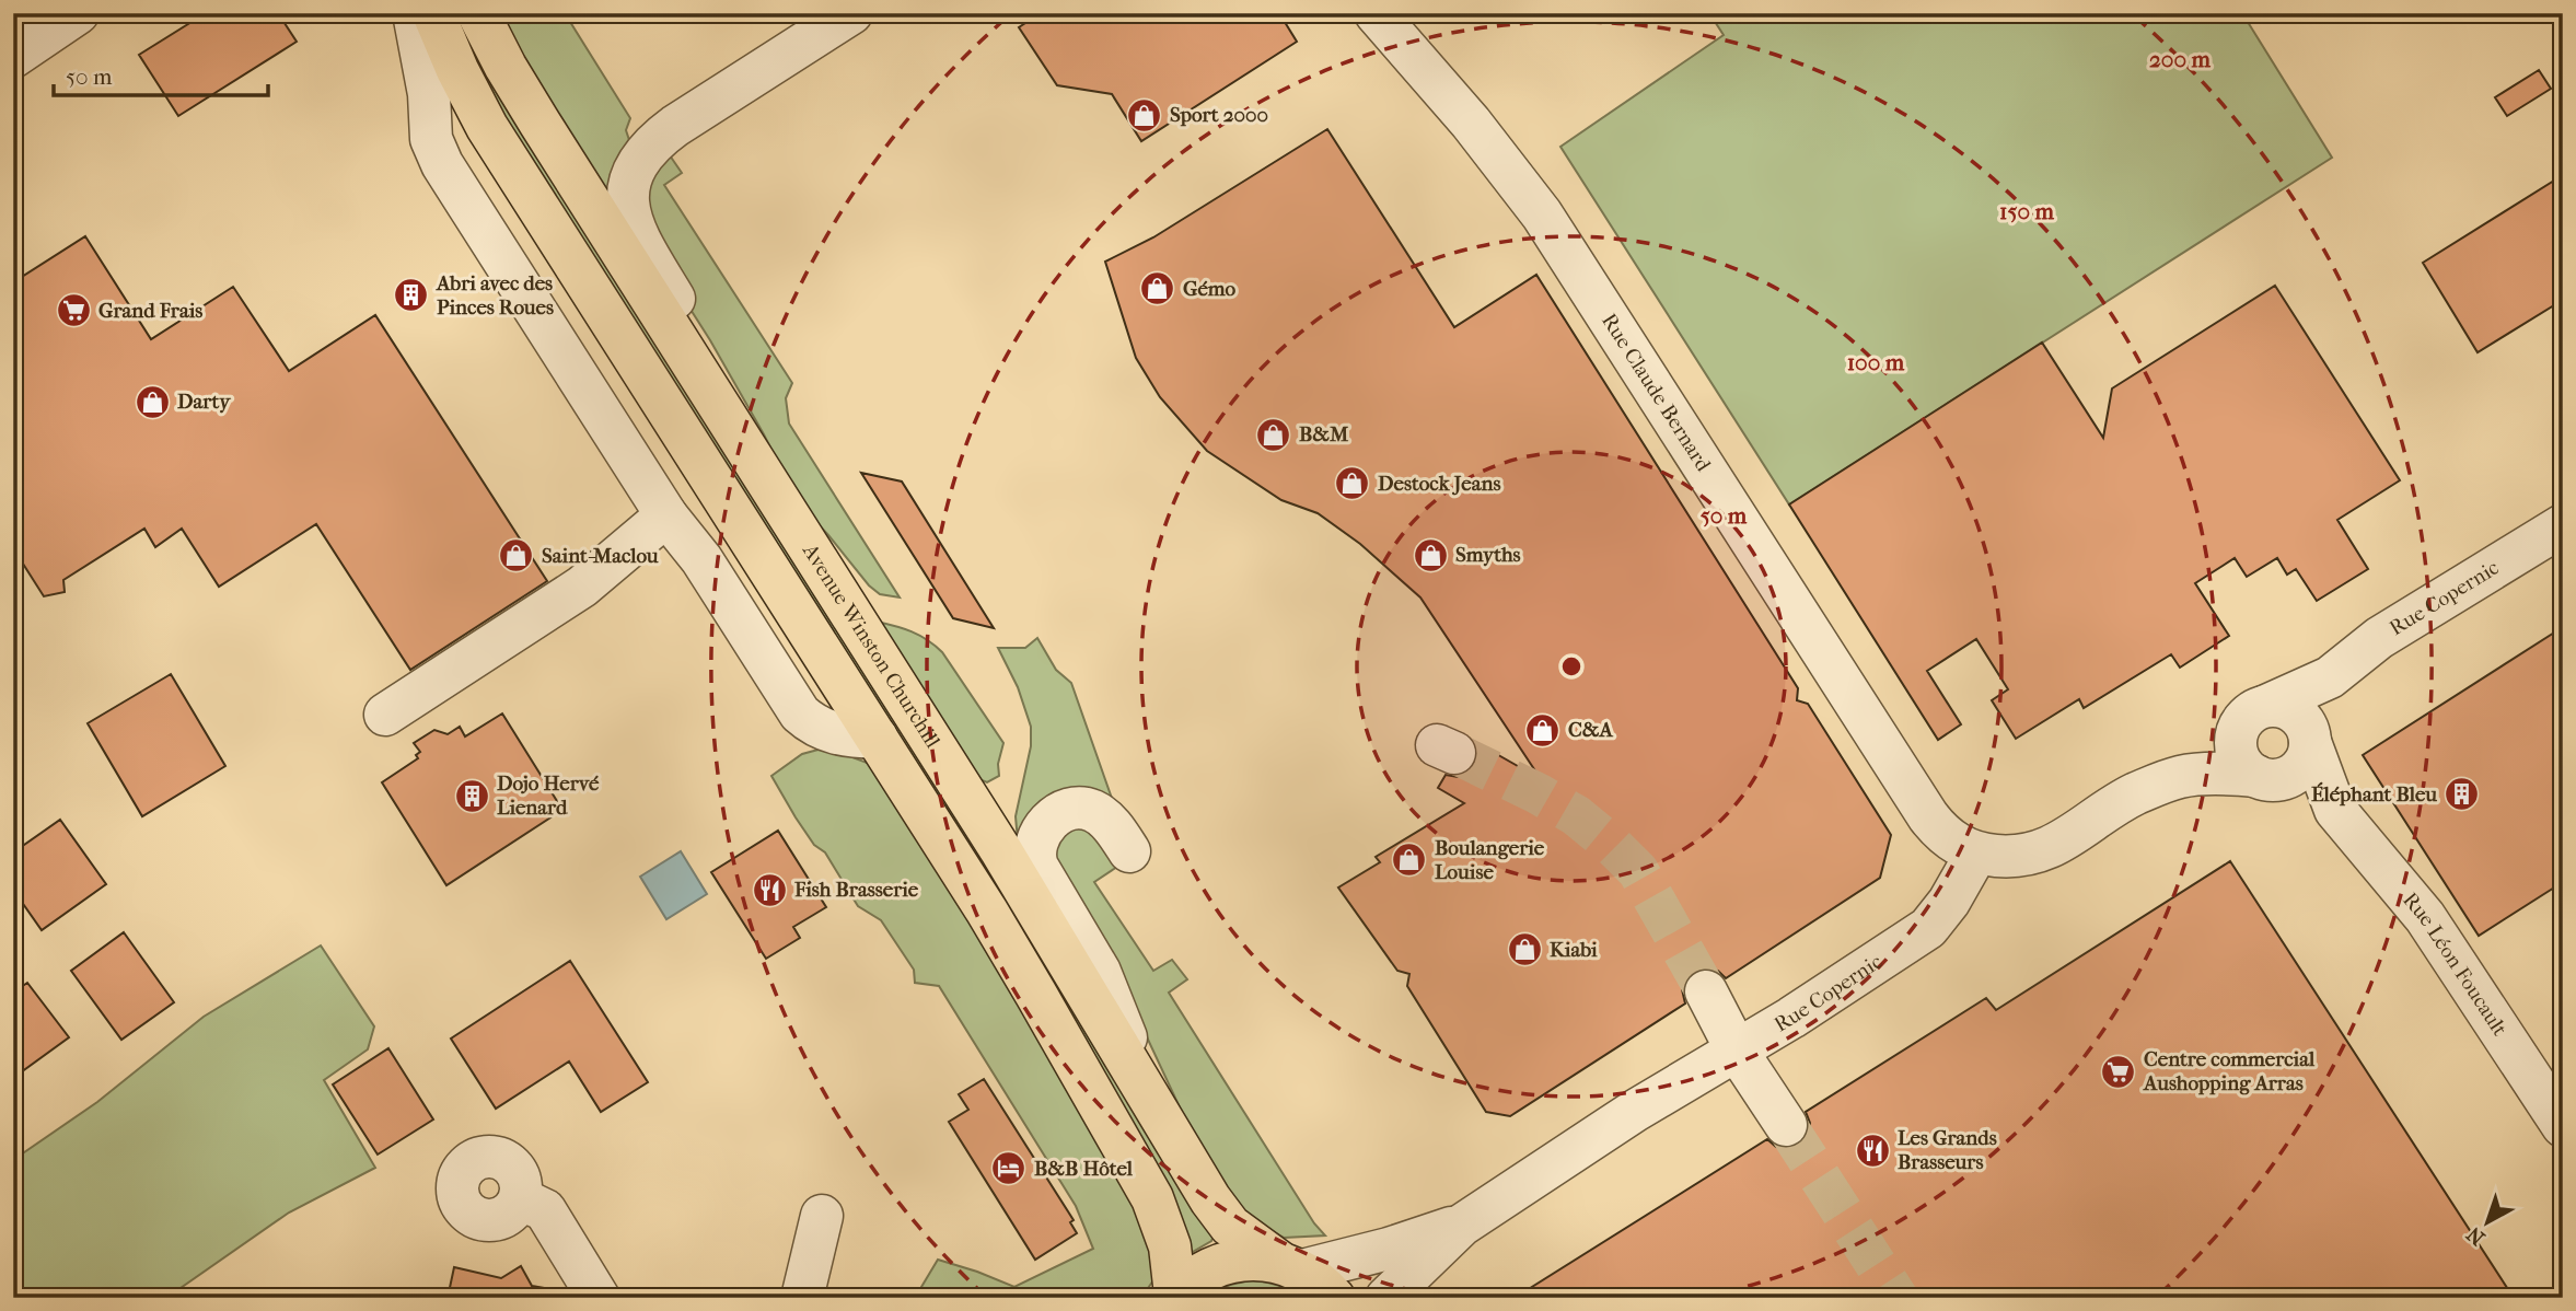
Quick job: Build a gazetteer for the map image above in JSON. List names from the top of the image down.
{
  "streets": {
    "main road": ["Avenue Winston Churchill"],
    "street": ["Rue Claude Bernard", "Rue Copernic", "Rue Léon Foucault"]
  },
  "crossings": [
    ["Rue Claude Bernard", "Rue Copernic"],
    ["Rue Copernic", "Rue Léon Foucault"]
  ],
  "places": {
    "shop": [
      "Sport 2000",
      "Gémo",
      "Darty",
      "B&M",
      "Destock Jeans",
      "Smyths",
      "Saint-Maclou",
      "C&A",
      "Boulangerie Louise",
      "Kiabi"
    ],
    "building": ["Abri avec des Pinces Roues", "Éléphant Bleu", "Dojo Hervé Lienard"],
    "supermarket": ["Grand Frais", "Centre commercial Aushopping Arras"],
    "restaurant": ["Fish Brasserie", "Les Grands Brasseurs"],
    "hotel": ["B&B Hôtel"]
  },
  "scale_bar": "50 m",
  "north": "bottom left",
  "rings": [
    "200 m",
    "150 m",
    "100 m",
    "50 m"
  ]
}
